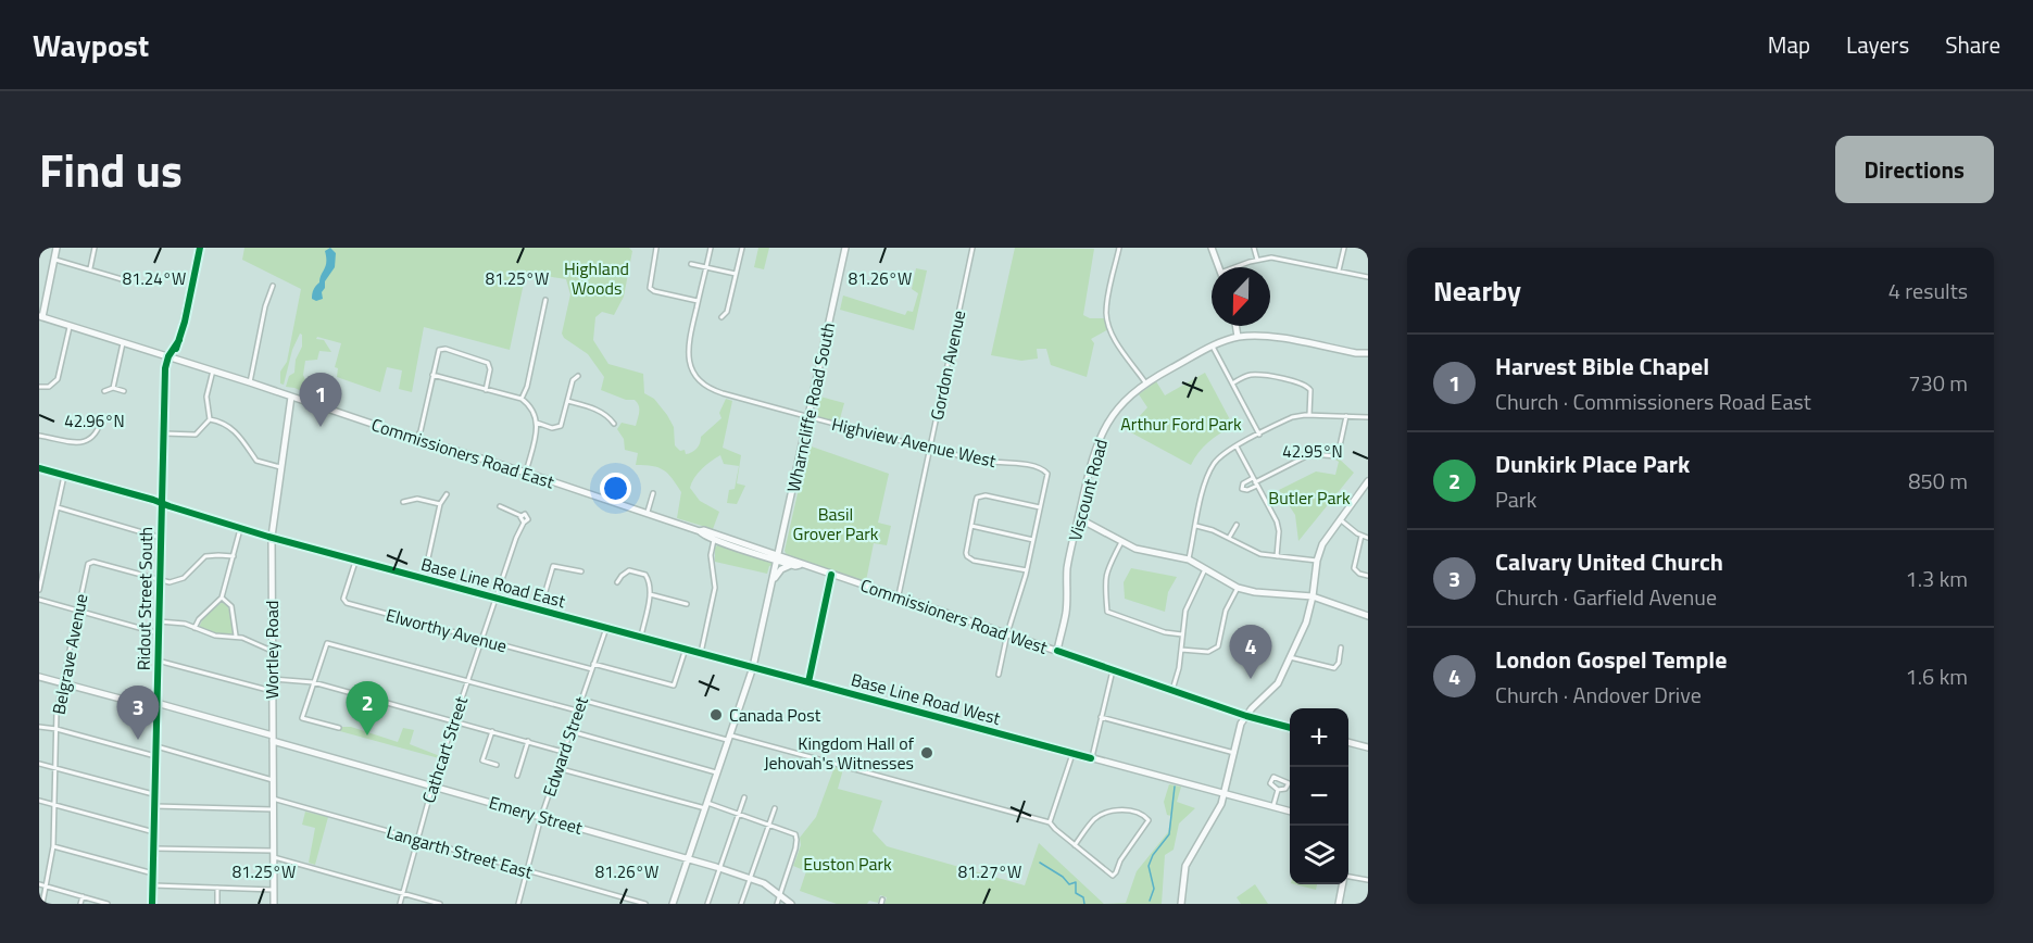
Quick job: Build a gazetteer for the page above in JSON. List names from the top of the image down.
{
  "streets": {
    "street": [
      "Gordon Avenue",
      "Wharncliffe Road South",
      "Highview Avenue West",
      "Commissioners Road East",
      "Viscount Road",
      "Base Line Road East",
      "Ridout Street South",
      "Commissioners Road West",
      "Elworthy Avenue",
      "Wortley Road",
      "Belgrave Avenue",
      "Base Line Road West",
      "Edward Street",
      "Cathcart Street",
      "Emery Street",
      "Langarth Street East"
    ]
  },
  "crossings": [
    ["Gordon Avenue", "Highview Avenue West"],
    ["Gordon Avenue", "Commissioners Road West"],
    ["Wharncliffe Road South", "Highview Avenue West"],
    ["Wharncliffe Road South", "Commissioners Road East"],
    ["Wharncliffe Road South", "Base Line Road East"],
    ["Wharncliffe Road South", "Commissioners Road West"],
    ["Wharncliffe Road South", "Base Line Road West"],
    ["Wharncliffe Road South", "Emery Street"],
    ["Highview Avenue West", "Commissioners Road West"],
    ["Commissioners Road East", "Ridout Street South"],
    ["Commissioners Road East", "Commissioners Road West"],
    ["Commissioners Road East", "Wortley Road"],
    ["Viscount Road", "Commissioners Road West"],
    ["Base Line Road East", "Ridout Street South"],
    ["Base Line Road East", "Elworthy Avenue"],
    ["Base Line Road East", "Wortley Road"],
    ["Base Line Road East", "Base Line Road West"],
    ["Base Line Road East", "Edward Street"],
    ["Base Line Road East", "Cathcart Street"],
    ["Ridout Street South", "Belgrave Avenue"],
    ["Ridout Street South", "Emery Street"],
    ["Elworthy Avenue", "Edward Street"],
    ["Elworthy Avenue", "Cathcart Street"],
    ["Wortley Road", "Emery Street"],
    ["Wortley Road", "Langarth Street East"],
    ["Belgrave Avenue", "Emery Street"],
    ["Edward Street", "Emery Street"],
    ["Edward Street", "Langarth Street East"],
    ["Cathcart Street", "Emery Street"],
    ["Cathcart Street", "Langarth Street East"]
  ],
  "parks": [
    "Highland Woods",
    "Arthur Ford Park",
    "Butler Park",
    "Basil Grover Park",
    "Euston Park"
  ],
  "places": ["Canada Post", "Kingdom Hall of Jehovah's Witnesses"],
  "north": "bottom",
  "page": {
    "header": "Waypost",
    "nav": ["Map", "Layers", "Share"],
    "title": "Find us",
    "buttons": "Directions",
    "heading": ["Nearby", "4 results"],
    "list": [
      {
        "mark": "1",
        "name": "Harvest Bible Chapel",
        "note": "Church · Commissioners Road East",
        "value": "730 m"
      },
      {
        "mark": "2",
        "name": "Dunkirk Place Park",
        "note": "Park",
        "value": "850 m"
      },
      {
        "mark": "3",
        "name": "Calvary United Church",
        "note": "Church · Garfield Avenue",
        "value": "1.3 km"
      },
      {
        "mark": "4",
        "name": "London Gospel Temple",
        "note": "Church · Andover Drive",
        "value": "1.6 km"
      }
    ],
    "pins": [
      "1",
      "4",
      "2",
      "3"
    ],
    "map_buttons": ["+", "−"]
  },
  "coordinates": [
    "81.24°W",
    "81.25°W",
    "81.26°W",
    "42.96°N",
    "42.95°N",
    "81.27°W"
  ]
}
